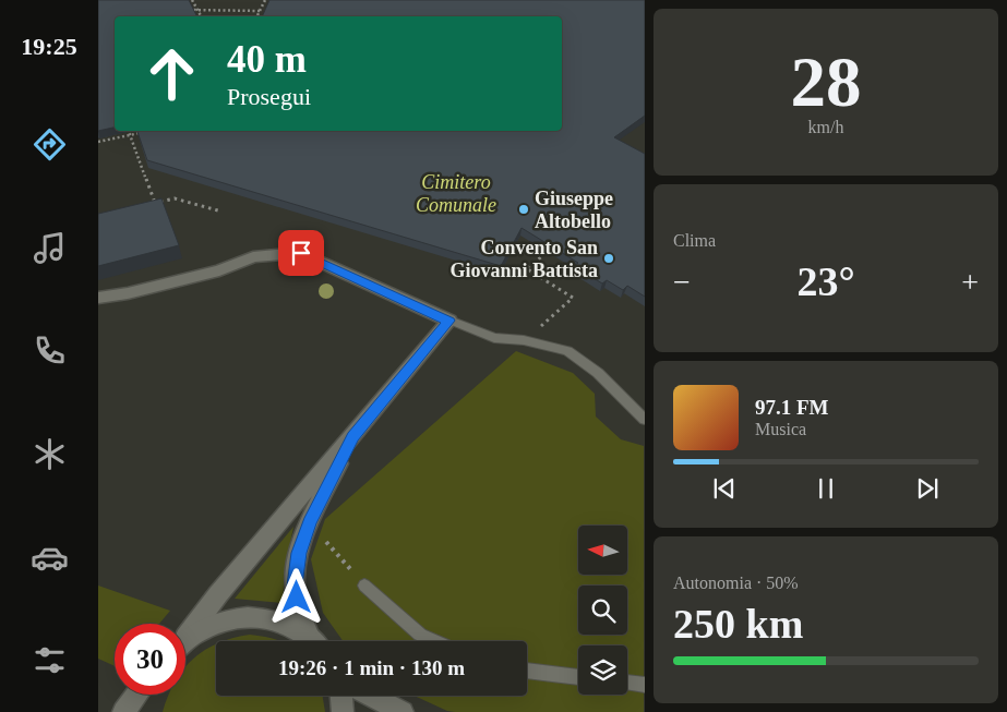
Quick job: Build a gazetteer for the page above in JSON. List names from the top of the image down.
{
  "parks": ["Cimitero Comunale"],
  "places": ["Giuseppe Altobello", "Convento San Giovanni Battista"],
  "north": "left",
  "page": {
    "tabs": "19:25",
    "tile": [
      ["28", "km/h"],
      "Clima",
      ["Autonomia · 50%", "250 km"]
    ],
    "turn": ["40 m", "Prosegui"],
    "heat": ["−", "23°", "+"],
    "song": ["97.1 FM", "Musica"],
    "limit": "30",
    "trip": "19:26 · 1 min · 130 m"
  }
}
